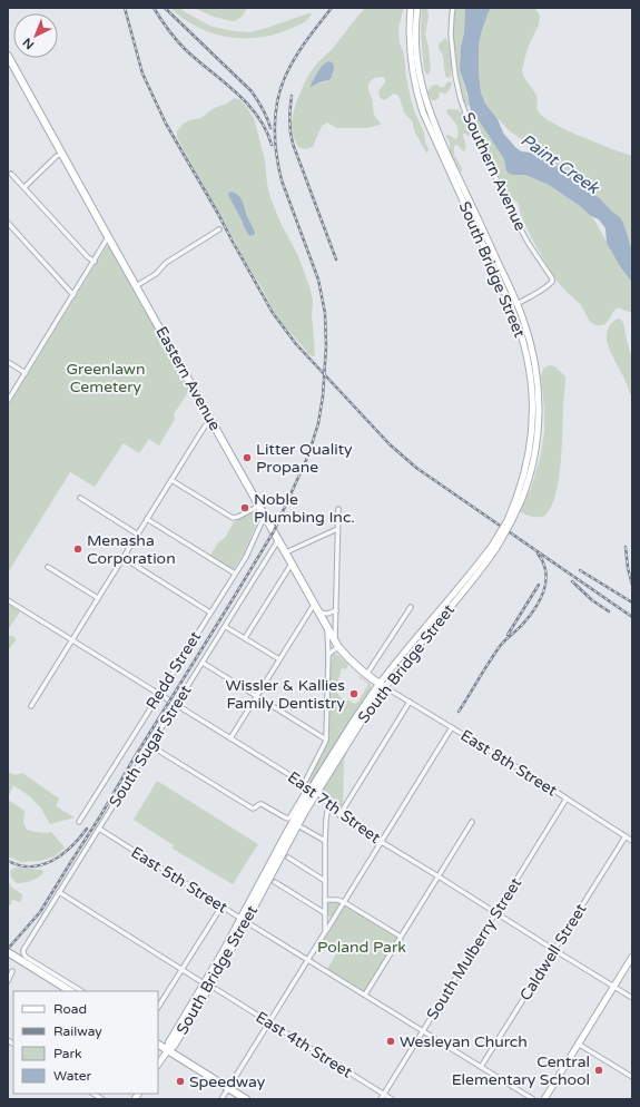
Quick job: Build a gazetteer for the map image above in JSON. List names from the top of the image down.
{
  "streets": {
    "main road": ["South Bridge Street", "Eastern Avenue"],
    "street": [
      "Southern Avenue",
      "Redd Street",
      "South Sugar Street",
      "East 8th Street",
      "East 7th Street",
      "East 5th Street",
      "South Mulberry Street",
      "Caldwell Street",
      "East 4th Street"
    ]
  },
  "crossings": [
    ["Southern Avenue", "South Bridge Street"],
    ["South Bridge Street", "Eastern Avenue"],
    ["South Bridge Street", "East 8th Street"],
    ["South Bridge Street", "East 7th Street"],
    ["South Bridge Street", "East 5th Street"],
    ["Eastern Avenue", "Redd Street"],
    ["Eastern Avenue", "South Sugar Street"],
    ["Eastern Avenue", "East 8th Street"],
    ["Redd Street", "East 7th Street"],
    ["South Sugar Street", "East 7th Street"],
    ["South Sugar Street", "East 5th Street"],
    ["East 8th Street", "South Mulberry Street"],
    ["East 8th Street", "Caldwell Street"],
    ["East 7th Street", "South Mulberry Street"],
    ["East 7th Street", "Caldwell Street"],
    ["East 5th Street", "South Mulberry Street"],
    ["East 5th Street", "Caldwell Street"],
    ["South Mulberry Street", "East 4th Street"]
  ],
  "water": ["Paint Creek"],
  "parks": ["Greenlawn Cemetery", "Poland Park"],
  "places": [
    "Litter Quality Propane",
    "Noble Plumbing Inc.",
    "Menasha Corporation",
    "Wissler & Kallies Family Dentistry",
    "Wesleyan Church",
    "Central Elementary School",
    "Speedway"
  ],
  "legend": [
    "Road",
    "Railway",
    "Park",
    "Water"
  ],
  "north": "bottom left"
}
